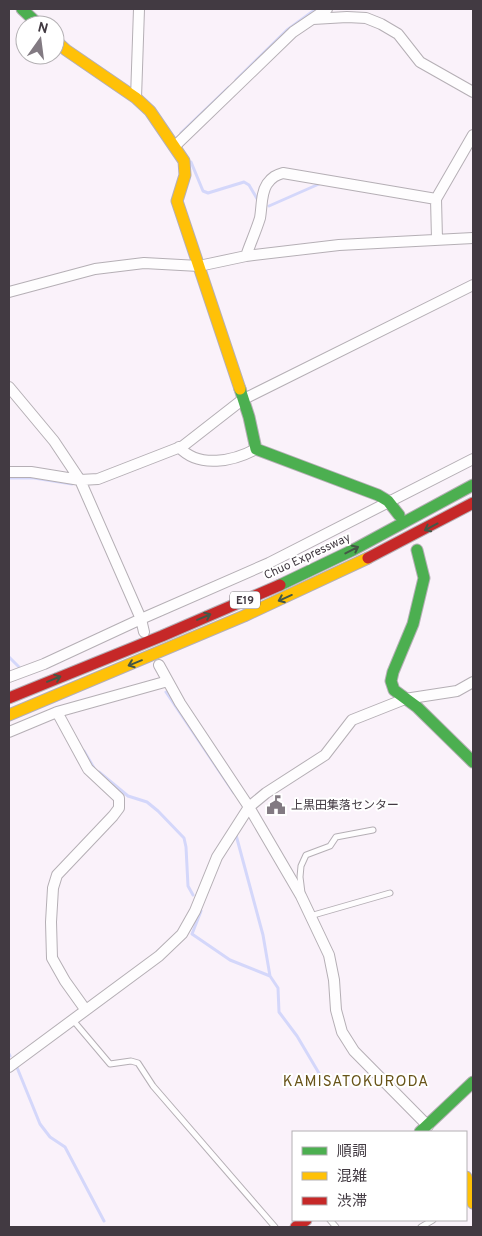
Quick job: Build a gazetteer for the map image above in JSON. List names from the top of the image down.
{
  "streets": {
    "main road": ["Chuo Expressway", "E19"]
  },
  "districts": ["KAMISATOKURODA"],
  "places": {
    "public building": ["上黒田集落センター"]
  },
  "legend": ["順調", "混雑", "渋滞"],
  "north": "top"
}
